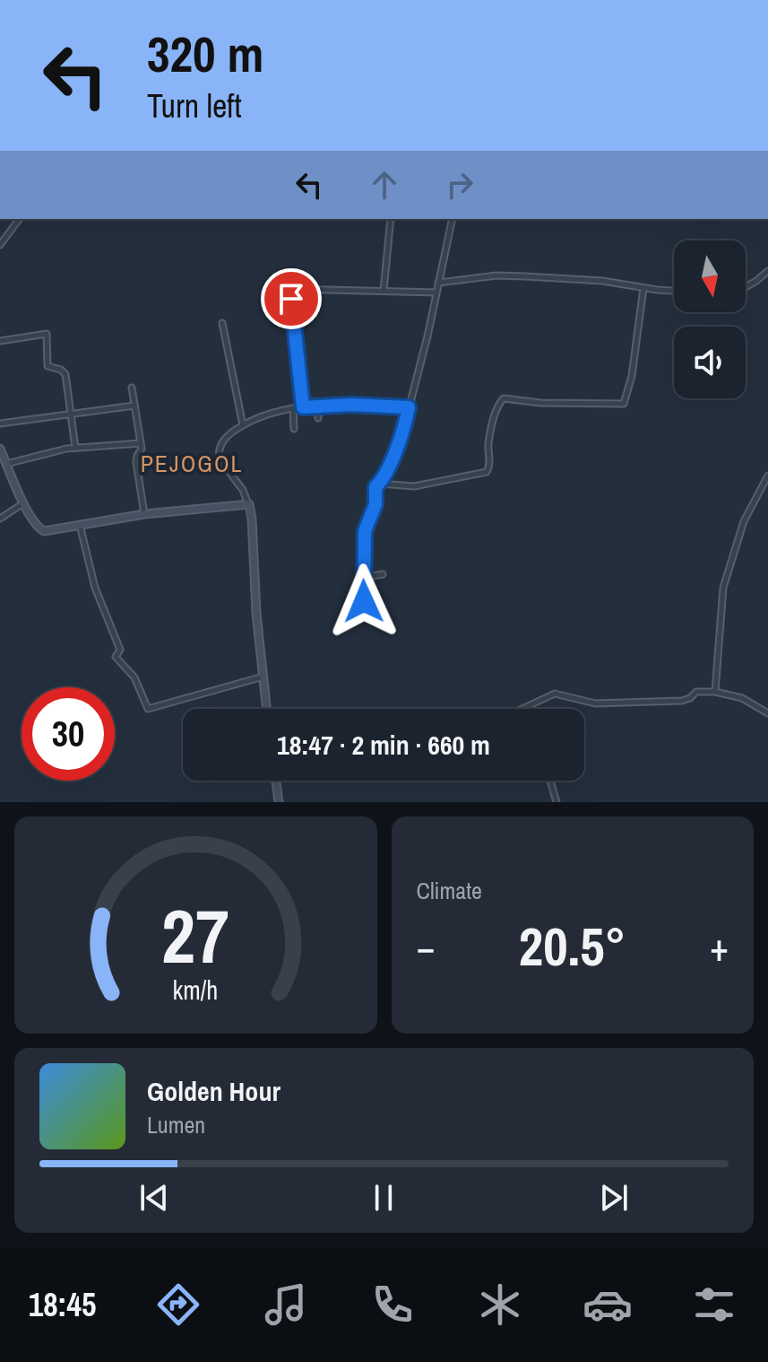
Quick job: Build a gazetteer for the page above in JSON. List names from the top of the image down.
{
  "districts": ["PEJOGOL"],
  "north": "bottom",
  "page": {
    "turn": ["320 m", "Turn left"],
    "limit": "30",
    "trip": "18:47 · 2 min · 660 m",
    "tile": "Climate",
    "heat": ["−", "20.5°", "+"],
    "song": ["Golden Hour", "Lumen"],
    "tabs": "18:45",
    "gauge": ["27", "km/h"]
  }
}
